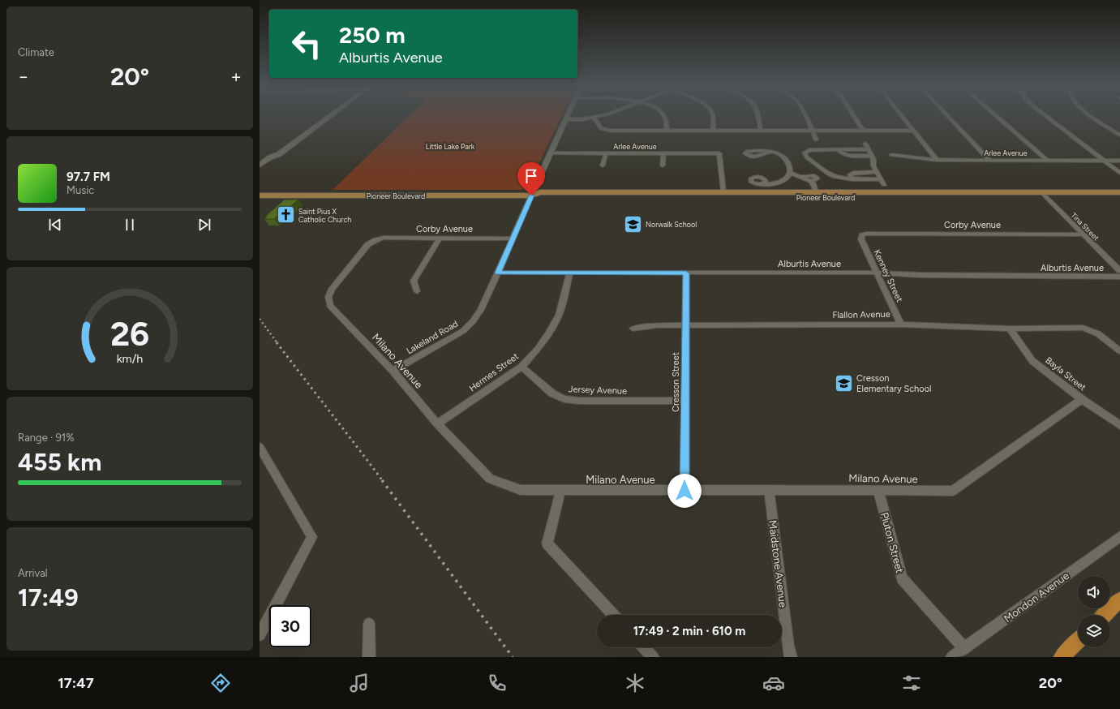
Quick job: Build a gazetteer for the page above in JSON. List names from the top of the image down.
{
  "streets": {
    "main road": ["Pioneer Boulevard"],
    "street": [
      "Arlee Avenue",
      "Corby Avenue",
      "Tina Street",
      "Alburtis Avenue",
      "Kenney Street",
      "Flallon Avenue",
      "Lakeland Road",
      "Milano Avenue",
      "Hermes Street",
      "Bayla Street",
      "Cresson Street",
      "Jersey Avenue",
      "Pluton Street",
      "Maidstone Avenue",
      "Mondon Avenue"
    ]
  },
  "crossings": [
    ["Arlee Avenue", "Pioneer Boulevard"],
    ["Arlee Avenue", "Lakeland Road"],
    ["Pioneer Boulevard", "Tina Street"],
    ["Pioneer Boulevard", "Lakeland Road"],
    ["Corby Avenue", "Tina Street"],
    ["Corby Avenue", "Kenney Street"],
    ["Corby Avenue", "Lakeland Road"],
    ["Corby Avenue", "Milano Avenue"],
    ["Alburtis Avenue", "Kenney Street"],
    ["Alburtis Avenue", "Lakeland Road"],
    ["Alburtis Avenue", "Hermes Street"],
    ["Alburtis Avenue", "Cresson Street"],
    ["Kenney Street", "Flallon Avenue"],
    ["Flallon Avenue", "Bayla Street"],
    ["Flallon Avenue", "Cresson Street"],
    ["Lakeland Road", "Milano Avenue"],
    ["Milano Avenue", "Hermes Street"],
    ["Milano Avenue", "Bayla Street"],
    ["Milano Avenue", "Cresson Street"],
    ["Milano Avenue", "Pluton Street"],
    ["Milano Avenue", "Maidstone Avenue"],
    ["Hermes Street", "Jersey Avenue"],
    ["Cresson Street", "Jersey Avenue"],
    ["Pluton Street", "Mondon Avenue"]
  ],
  "parks": ["Little Lake Park"],
  "places": {
    "church": ["Saint Pius X Catholic Church"],
    "school or university": ["Norwalk School", "Cresson Elementary School"]
  },
  "page": {
    "tile": [
      "Climate",
      ["Range · 91%", "455 km"],
      ["Arrival", "17:49"]
    ],
    "turn": ["250 m", "Alburtis Avenue"],
    "heat": ["−", "20°", "+"],
    "song": ["97.7 FM", "Music"],
    "limit": "30",
    "trip": "17:49 · 2 min · 610 m",
    "tabs": ["17:47", "20°"],
    "gauge": ["26", "km/h"]
  }
}
